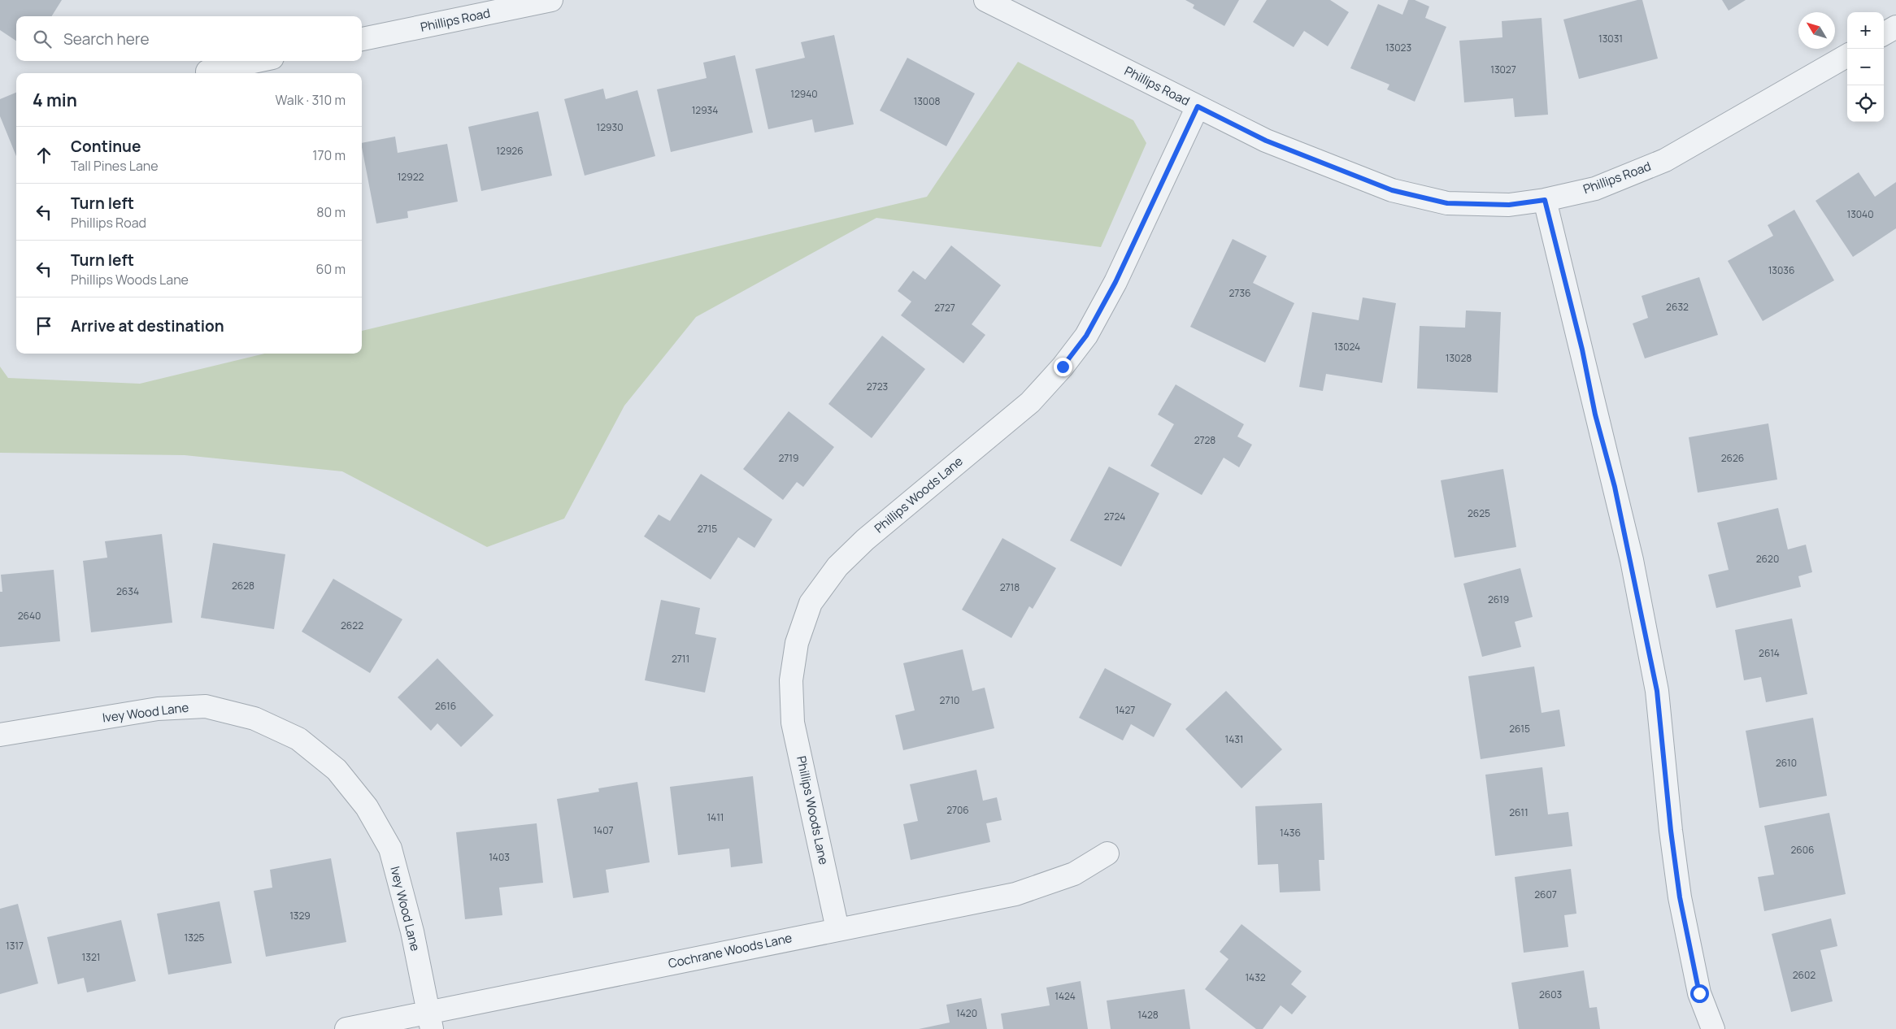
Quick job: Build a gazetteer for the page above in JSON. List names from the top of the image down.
{
  "streets": {
    "street": [
      "Phillips Road",
      "Phillips Woods Lane",
      "Ivey Wood Lane",
      "Cochrane Woods Lane"
    ]
  },
  "crossings": [
    ["Phillips Road", "Phillips Woods Lane"],
    ["Phillips Woods Lane", "Cochrane Woods Lane"],
    ["Ivey Wood Lane", "Cochrane Woods Lane"]
  ],
  "house_numbers": [
    "13031",
    "13023",
    "13027",
    "12940",
    "13008",
    "12934",
    "12930",
    "12926",
    "12922",
    "13040",
    "13036",
    "2736",
    "2632",
    "2727",
    "13024",
    "13028",
    "2723",
    "2728",
    "2719",
    "2626",
    "2625",
    "2724",
    "2715",
    "2620",
    "2628",
    "2718",
    "2634",
    "2619",
    "2640",
    "2622",
    "2614",
    "2711",
    "2710",
    "2616",
    "1427",
    "2615",
    "1431",
    "2610",
    "2706",
    "2611",
    "1411",
    "1407",
    "1436",
    "2606",
    "1403",
    "2607",
    "1329",
    "1325",
    "1317",
    "1321",
    "2602",
    "1432",
    "2603",
    "1424",
    "1420",
    "1428"
  ],
  "north": "top left",
  "page": {
    "map_buttons": ["+", "−"],
    "search": "Search here",
    "heading": ["4 min", "Walk · 310 m"],
    "list": [
      ["Continue", "Tall Pines Lane", "170 m"],
      ["Turn left", "Phillips Road", "80 m"],
      ["Turn left", "Phillips Woods Lane", "60 m"],
      "Arrive at destination"
    ]
  }
}
